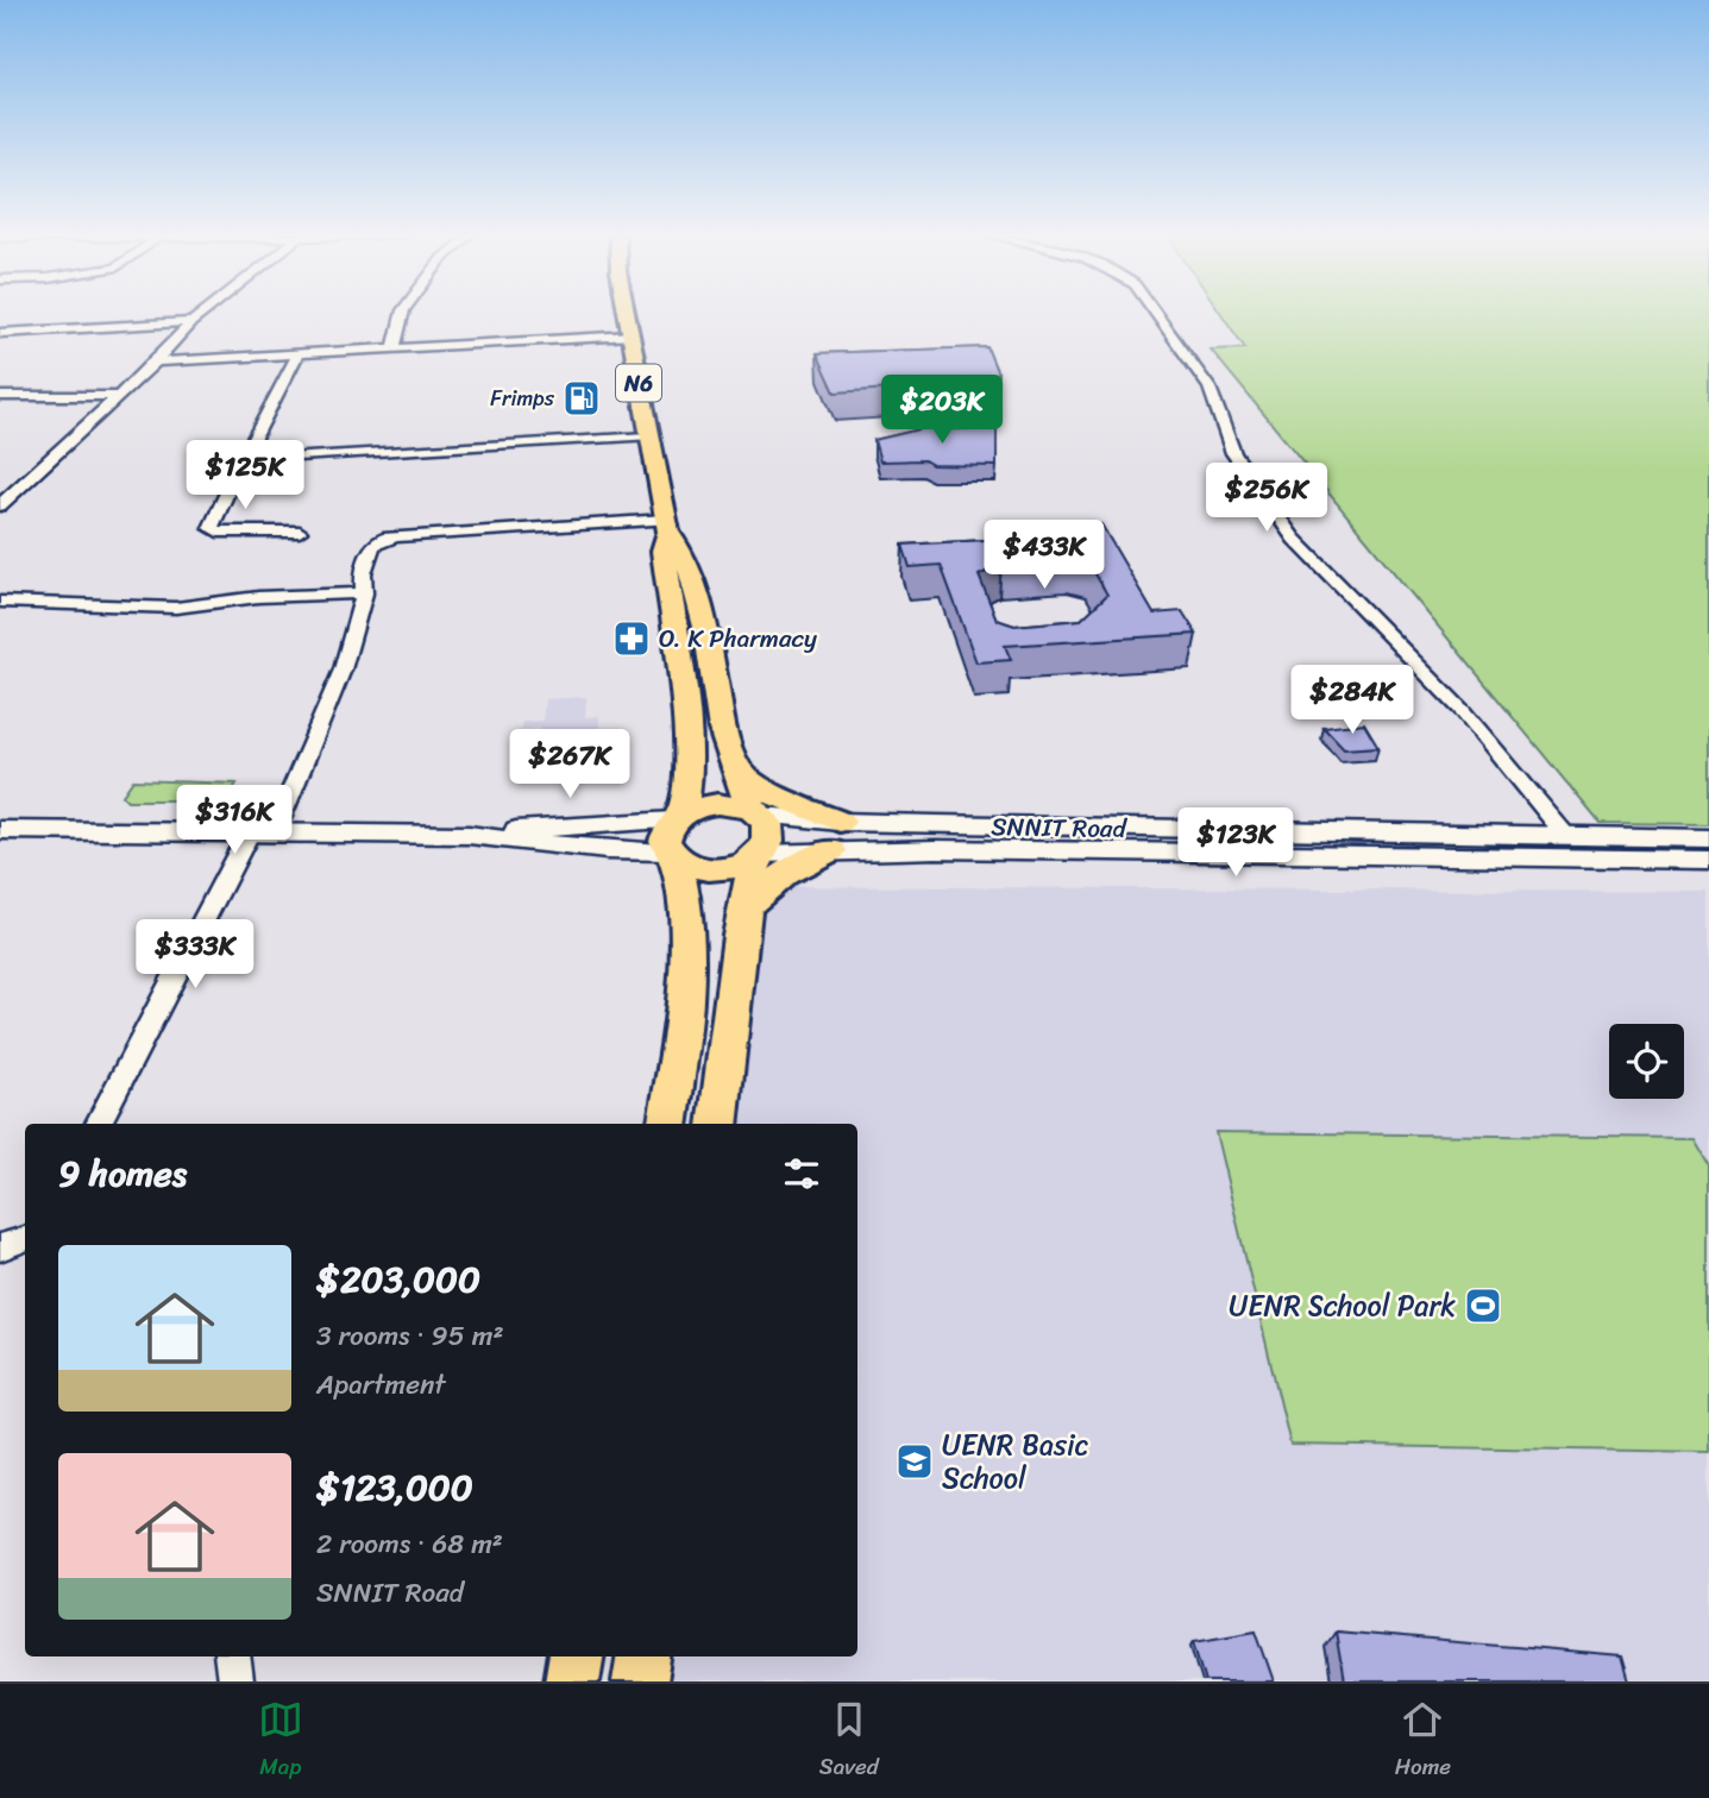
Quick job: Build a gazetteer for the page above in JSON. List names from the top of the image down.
{
  "streets": {
    "main road": ["N6"],
    "street": ["SNNIT Road"]
  },
  "crossings": [
    ["N6", "SNNIT Road"]
  ],
  "places": {
    "fuel station": ["Frimps"],
    "pharmacy": ["O. K Pharmacy"],
    "sports": ["UENR School Park"],
    "school or university": ["UENR Basic School"]
  },
  "page": {
    "price": [
      "$203K",
      "$125K",
      "$256K",
      "$433K",
      "$284K",
      "$267K",
      "$316K",
      "$123K",
      "$333K"
    ],
    "heading": "9 homes",
    "list": [
      {
        "name": "$203,000",
        "note": "3 rooms · 95 m² · Apartment"
      },
      {
        "name": "$123,000",
        "note": "2 rooms · 68 m² · SNNIT Road"
      }
    ],
    "tabs": ["Map", "Saved", "Home"]
  }
}
